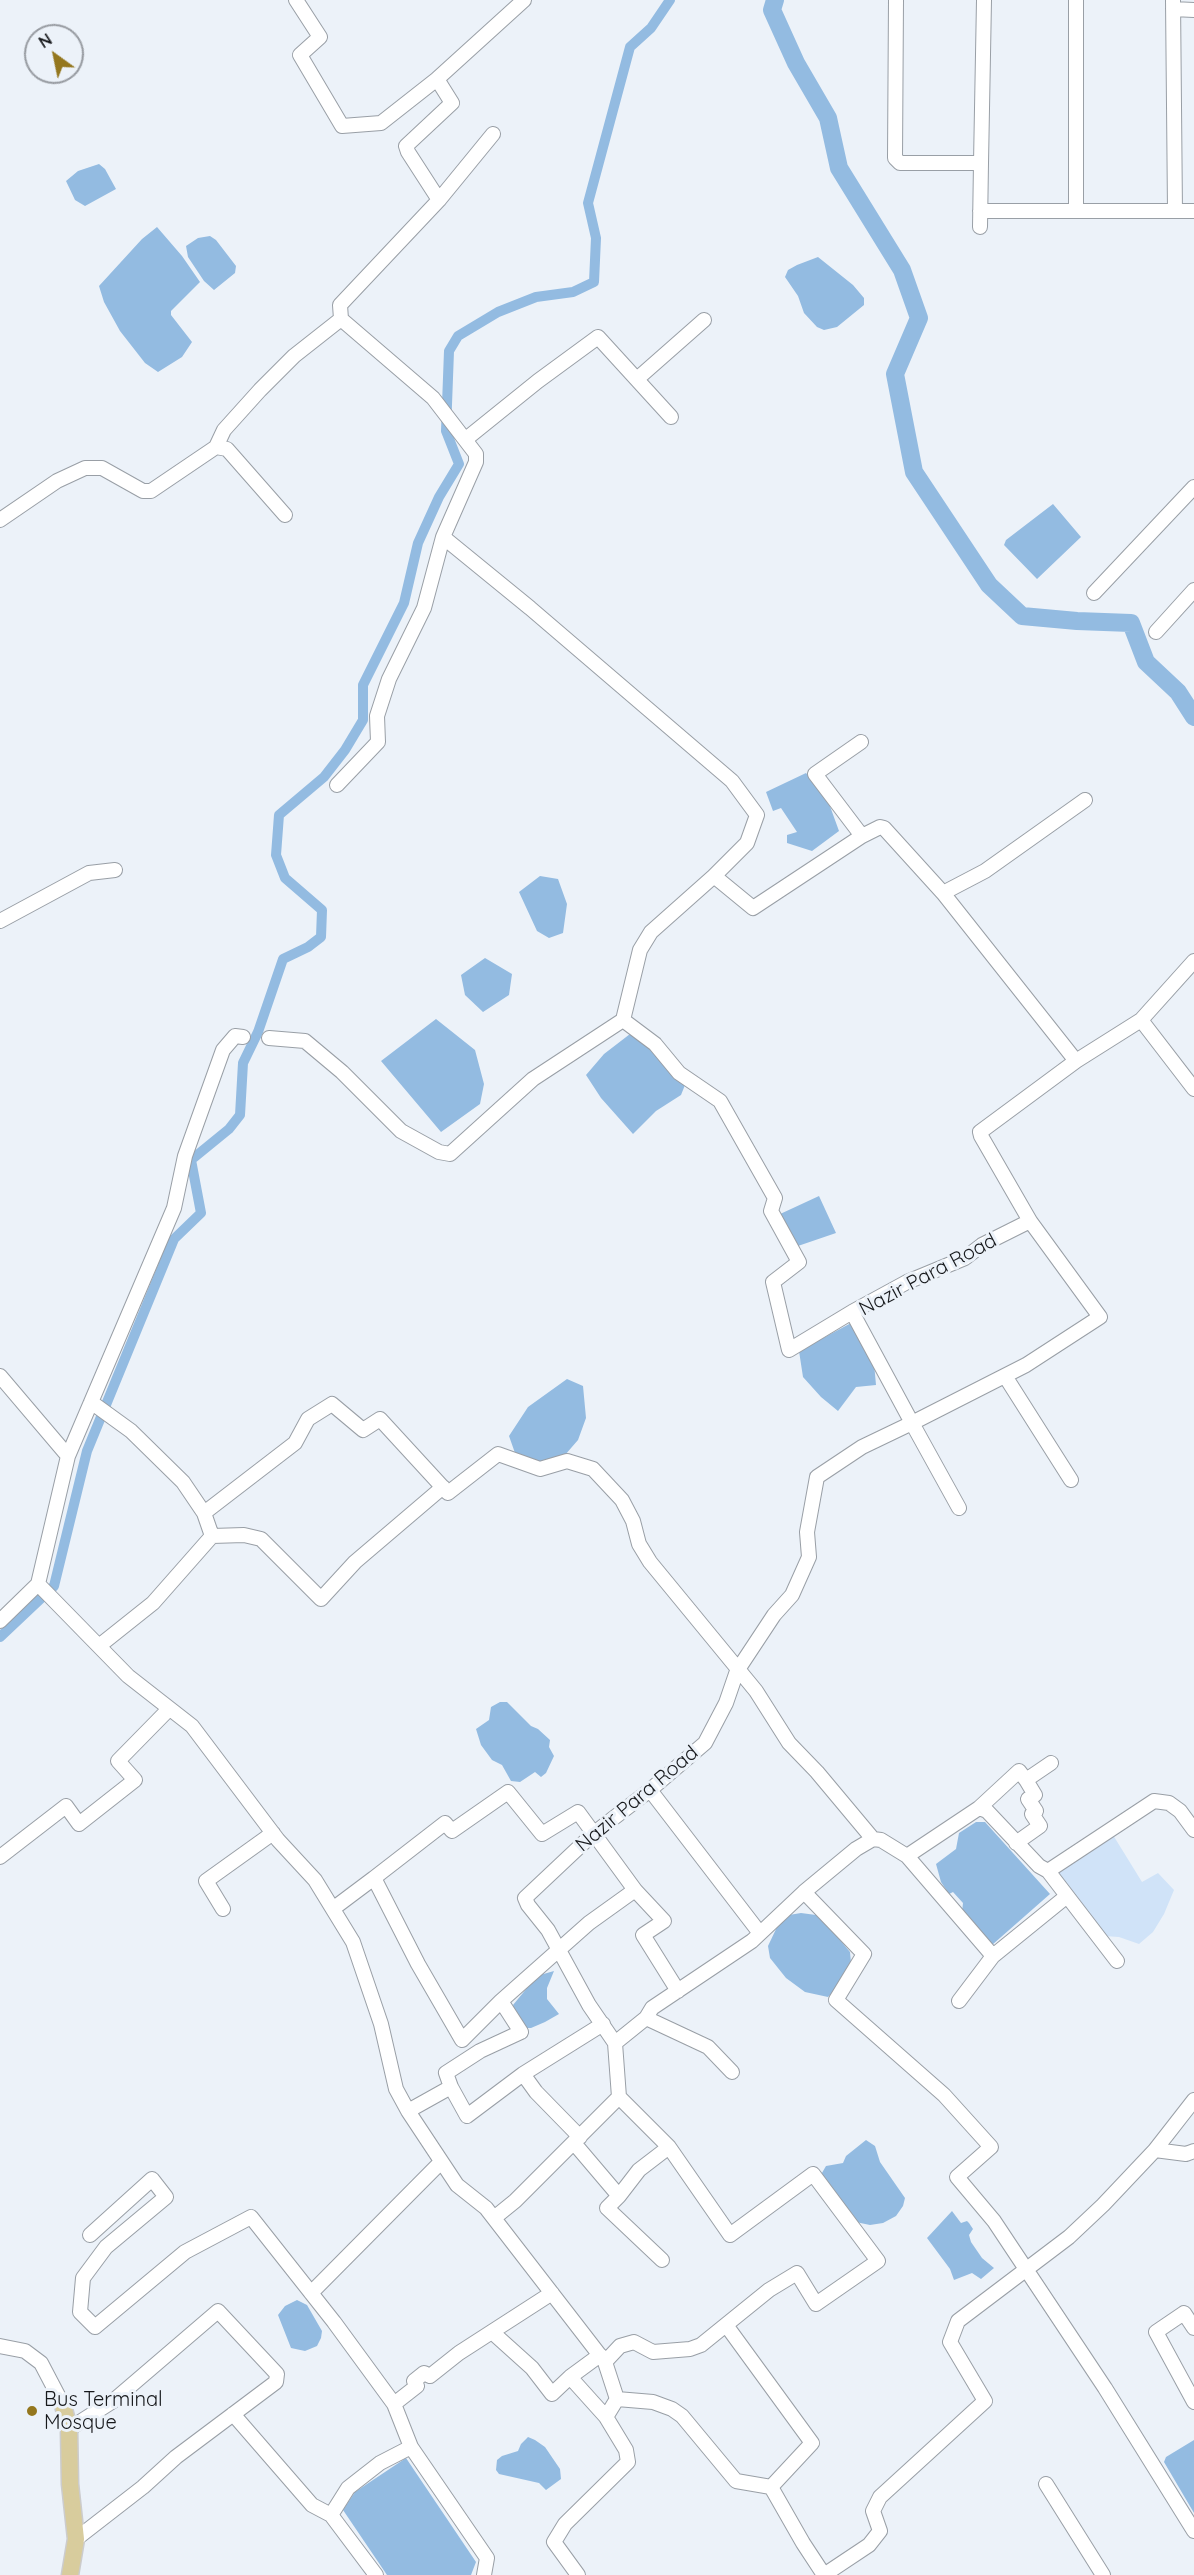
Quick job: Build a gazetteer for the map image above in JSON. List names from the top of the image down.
{
  "streets": {
    "street": ["Nazir Para Road"]
  },
  "places": ["Bus Terminal Mosque"],
  "north": "top left"
}
